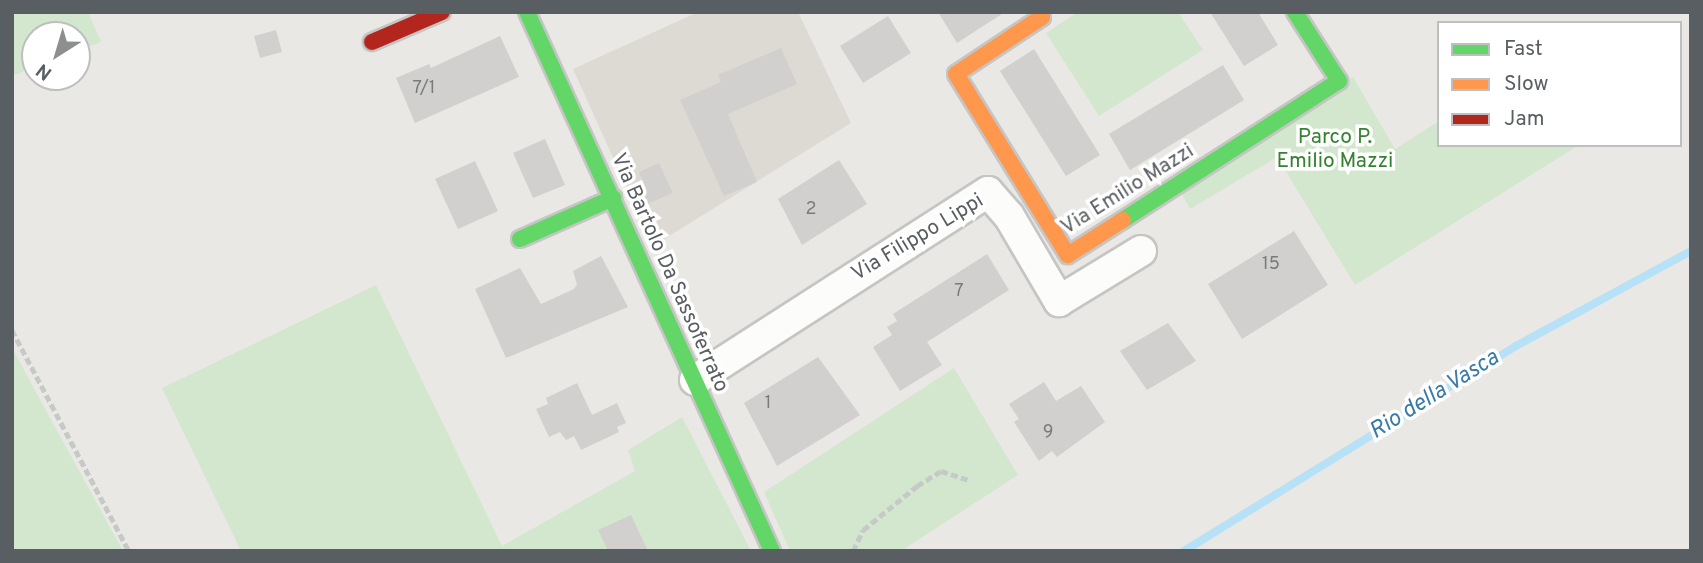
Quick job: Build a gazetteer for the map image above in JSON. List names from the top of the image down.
{
  "streets": {
    "street": ["Via Emilio Mazzi", "Via Filippo Lippi", "Via Bartolo Da Sassoferrato"]
  },
  "crossings": [
    ["Via Filippo Lippi", "Via Bartolo Da Sassoferrato"]
  ],
  "water": ["Rio della Vasca"],
  "parks": ["Parco P. Emilio Mazzi"],
  "house_numbers": [
    "7/1",
    "2",
    "15",
    "7",
    "1",
    "9"
  ],
  "legend": ["Fast", "Slow", "Jam"],
  "north": "bottom left"
}
